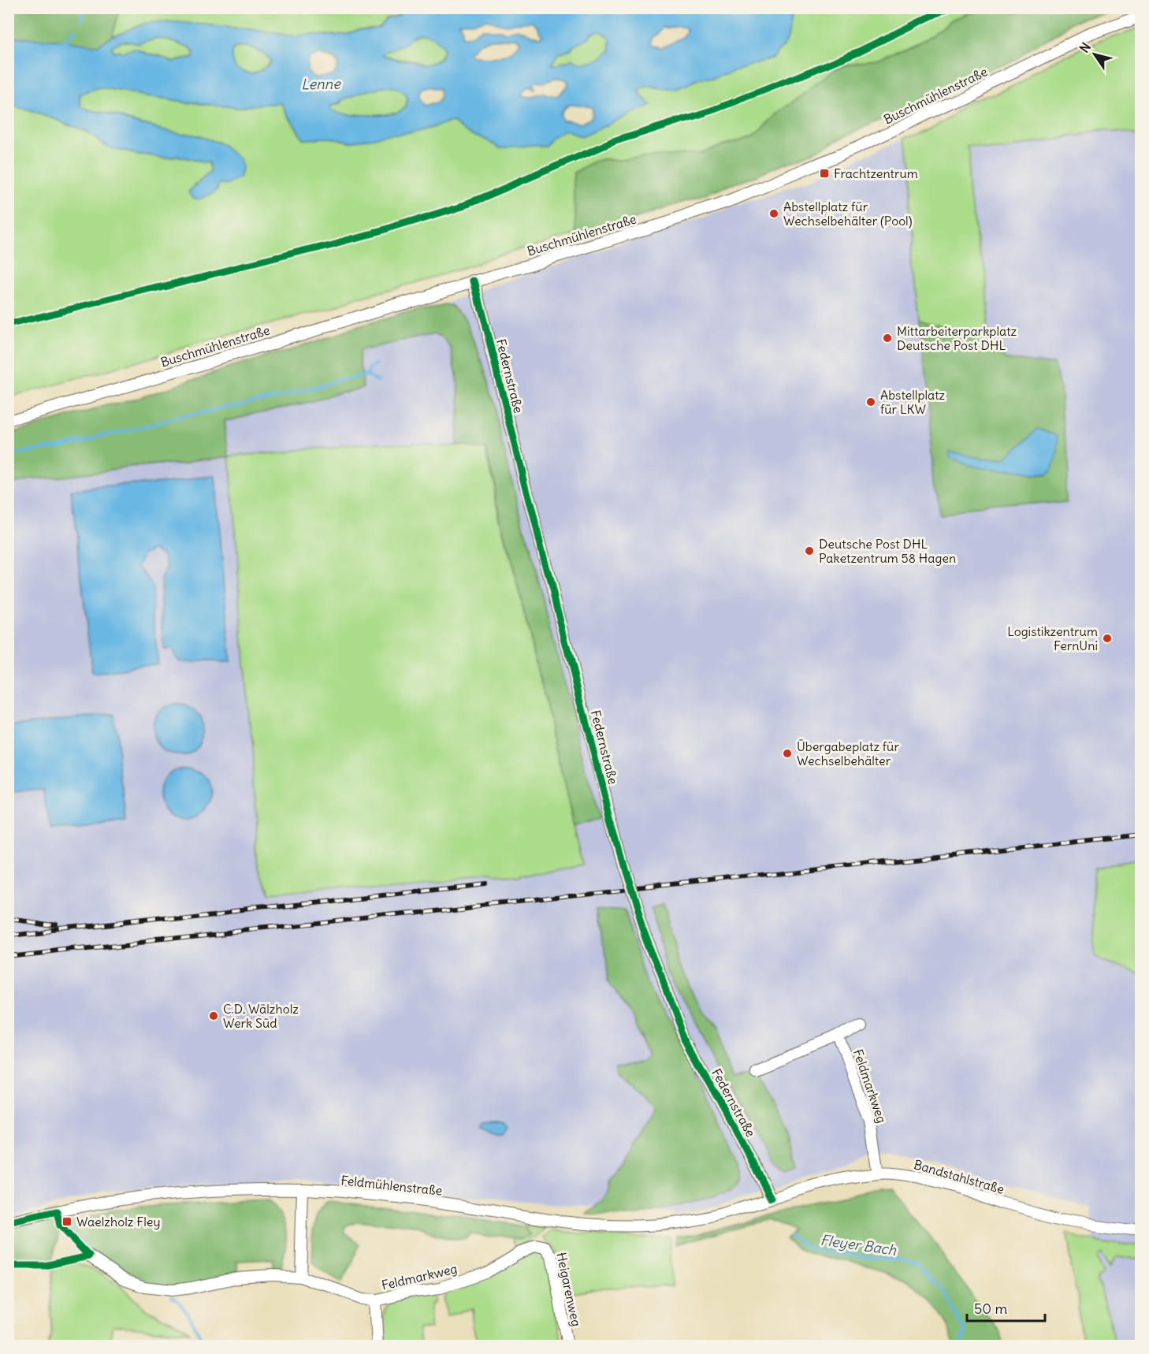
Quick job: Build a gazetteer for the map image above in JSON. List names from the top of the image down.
{
  "streets": {
    "street": [
      "Buschmühlenstraße",
      "Federnstraße",
      "Feldmarkweg",
      "Bandstahlstraße",
      "Feldmühlenstraße",
      "Heigarenweg"
    ]
  },
  "crossings": [
    ["Buschmühlenstraße", "Federnstraße"],
    ["Federnstraße", "Bandstahlstraße"],
    ["Federnstraße", "Feldmühlenstraße"],
    ["Feldmarkweg", "Bandstahlstraße"],
    ["Feldmarkweg", "Heigarenweg"],
    ["Bandstahlstraße", "Feldmühlenstraße"]
  ],
  "water": ["Lenne", "Fleyer Bach"],
  "places": {
    "transit": ["Frachtzentrum", "Waelzholz Fley"],
    "other": [
      "Abstellplatz für Wechselbehälter (Pool)",
      "Mittarbeiterparkplatz Deutsche Post DHL",
      "Abstellplatz für LKW",
      "Deutsche Post DHL Paketzentrum 58 Hagen",
      "Logistikzentrum FernUni",
      "Übergabeplatz für Wechselbehälter",
      "C.D. Wälzholz Werk Süd"
    ]
  },
  "scale_bar": "50 m",
  "north": "top left"
}
